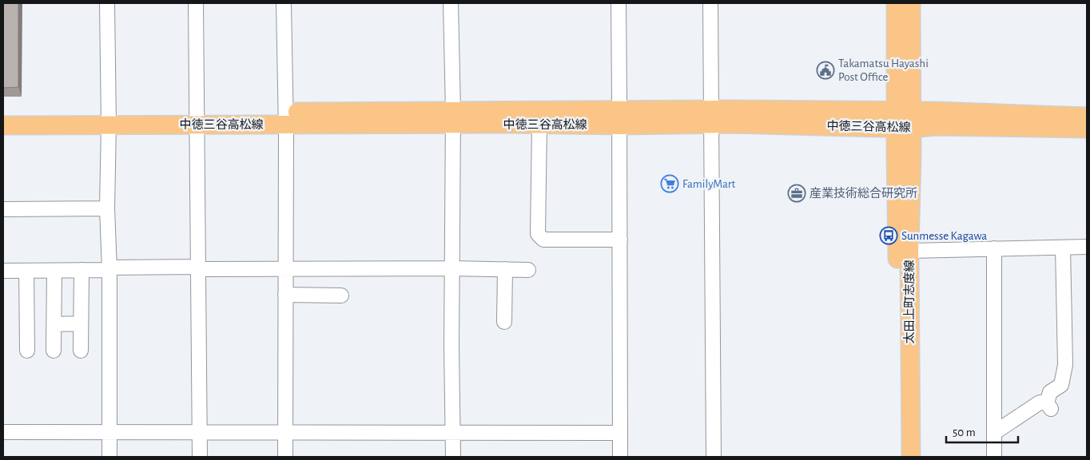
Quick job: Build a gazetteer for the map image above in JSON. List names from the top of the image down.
{
  "streets": {
    "main road": ["中徳三谷高松線", "太田上町志度線"]
  },
  "crossings": [
    ["中徳三谷高松線", "太田上町志度線"]
  ],
  "places": {
    "public building": ["Takamatsu Hayashi Post Office"],
    "supermarket": ["FamilyMart"],
    "office": ["産業技術総合研究所"],
    "bus stop": ["Sunmesse Kagawa"]
  },
  "scale_bar": "50 m"
}
